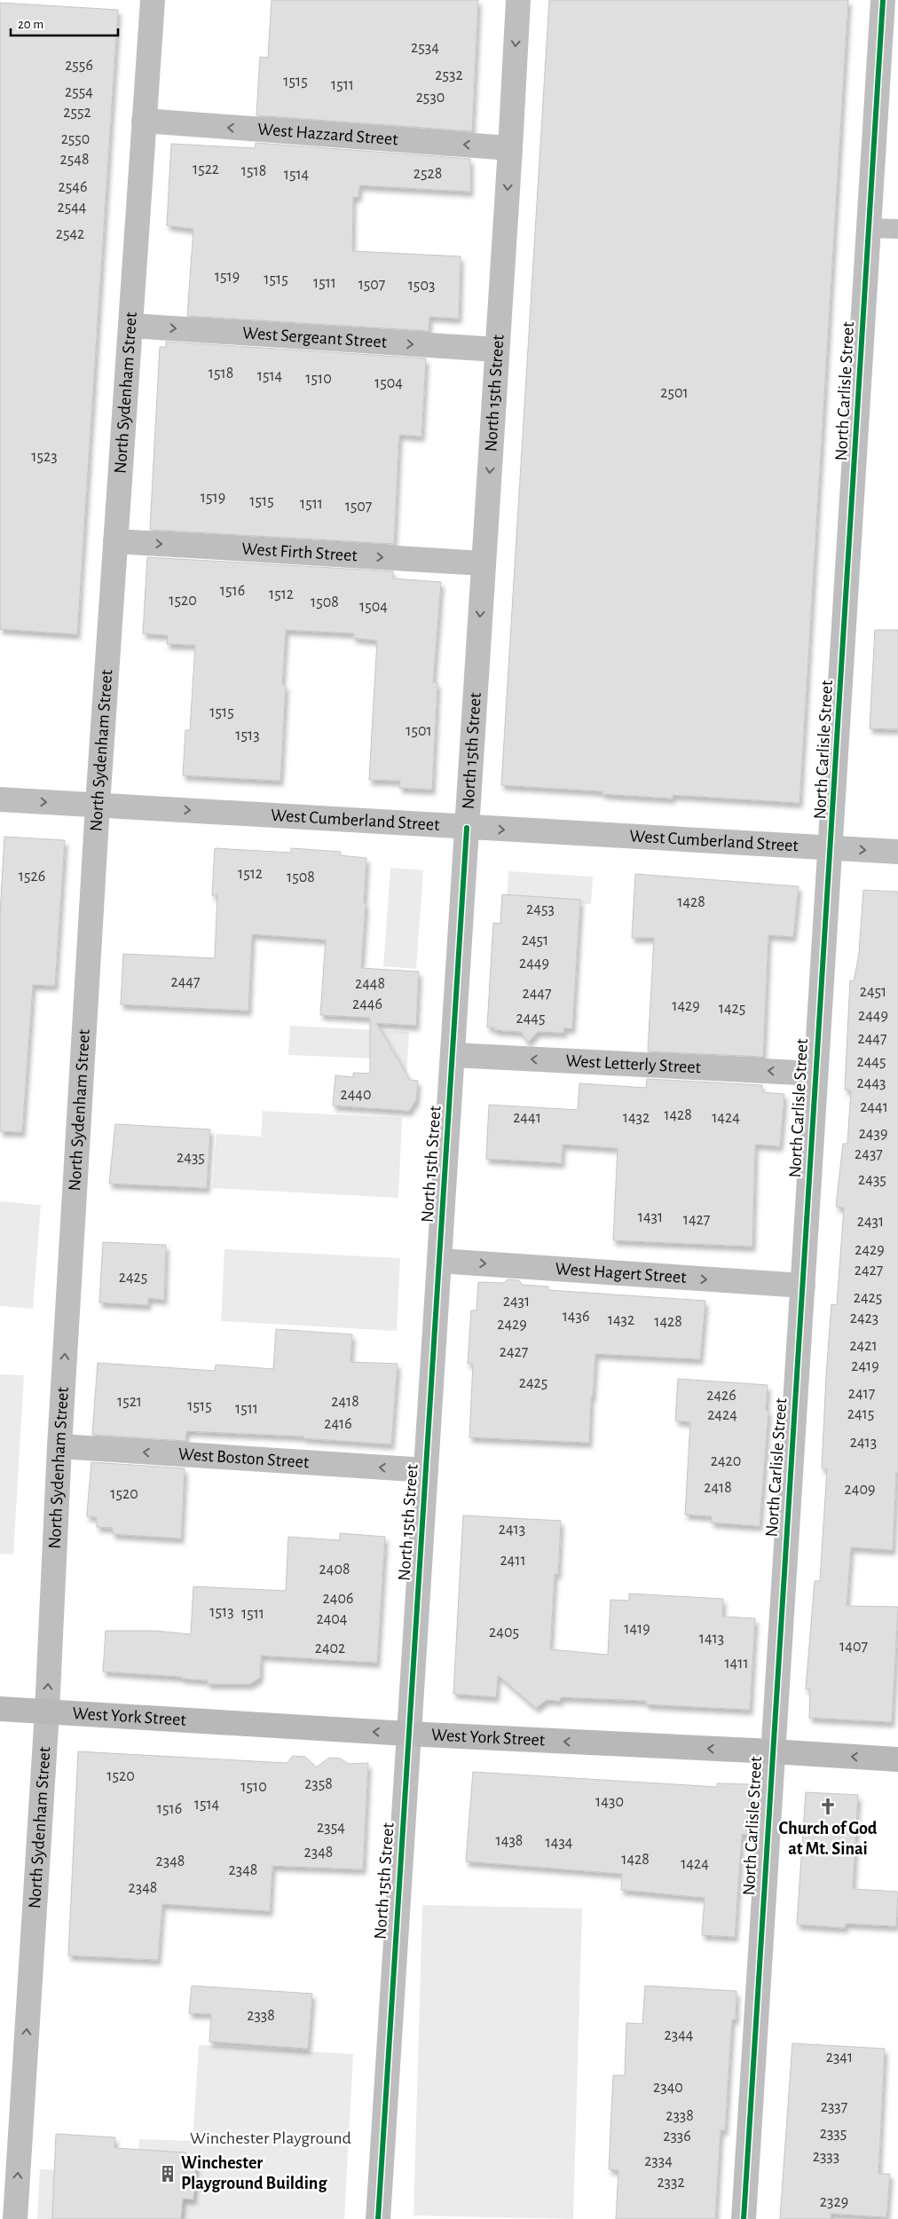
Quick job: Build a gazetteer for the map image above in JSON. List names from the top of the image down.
{
  "streets": {
    "street": [
      "West Hazzard Street",
      "West Sergeant Street",
      "North Carlisle Street",
      "North Sydenham Street",
      "North 15th Street",
      "West Firth Street",
      "West Cumberland Street",
      "West Letterly Street",
      "West Hagert Street",
      "West Boston Street",
      "West York Street"
    ]
  },
  "crossings": [
    ["West Hazzard Street", "North Sydenham Street"],
    ["West Hazzard Street", "North 15th Street"],
    ["West Sergeant Street", "North Sydenham Street"],
    ["West Sergeant Street", "North 15th Street"],
    ["North Carlisle Street", "West Cumberland Street"],
    ["North Carlisle Street", "West Letterly Street"],
    ["North Carlisle Street", "West Hagert Street"],
    ["North Carlisle Street", "West York Street"],
    ["North Sydenham Street", "West Firth Street"],
    ["North Sydenham Street", "West Cumberland Street"],
    ["North Sydenham Street", "West Boston Street"],
    ["North Sydenham Street", "West York Street"],
    ["North 15th Street", "West Firth Street"],
    ["North 15th Street", "West Cumberland Street"],
    ["North 15th Street", "West Letterly Street"],
    ["North 15th Street", "West Hagert Street"],
    ["North 15th Street", "West Boston Street"],
    ["North 15th Street", "West York Street"]
  ],
  "one_way": [
    "West Hazzard Street",
    "West Sergeant Street",
    "North Sydenham Street",
    "North 15th Street",
    "West Firth Street",
    "West Cumberland Street",
    "West Letterly Street",
    "West Hagert Street",
    "West Boston Street",
    "West York Street"
  ],
  "parks": ["Winchester Playground"],
  "places": {
    "church": ["Church of God at Mt. Sinai"],
    "building": ["Winchester Playground Building"]
  },
  "house_numbers": [
    "2534",
    "2556",
    "2532",
    "1515",
    "1511",
    "2554",
    "2530",
    "2552",
    "2550",
    "2548",
    "1522",
    "1518",
    "2528",
    "1514",
    "2546",
    "2544",
    "2542",
    "1519",
    "1515",
    "1511",
    "1507",
    "1503",
    "1518",
    "1514",
    "1510",
    "1504",
    "2501",
    "1523",
    "1519",
    "1515",
    "1511",
    "1507",
    "1516",
    "1512",
    "1520",
    "1508",
    "1504",
    "1515",
    "1501",
    "1513",
    "1512",
    "1526",
    "1508",
    "1428",
    "2453",
    "2451",
    "2449",
    "2447",
    "2448",
    "2451",
    "2447",
    "2446",
    "1429",
    "1425",
    "2449",
    "2445",
    "2447",
    "2445",
    "2443",
    "2440",
    "2441",
    "1428",
    "2441",
    "1432",
    "1424",
    "2439",
    "2437",
    "2435",
    "2435",
    "1431",
    "1427",
    "2431",
    "2429",
    "2427",
    "2425",
    "2425",
    "2431",
    "1436",
    "2423",
    "1432",
    "1428",
    "2429",
    "2421",
    "2427",
    "2419",
    "2425",
    "2417",
    "2426",
    "1521",
    "2418",
    "1515",
    "1511",
    "2415",
    "2424",
    "2416",
    "2413",
    "2420",
    "2418",
    "2409",
    "1520",
    "2413",
    "2411",
    "2408",
    "2406",
    "1513",
    "1511",
    "2404",
    "1419",
    "2405",
    "1413",
    "1407",
    "2402",
    "1411",
    "1520",
    "2358",
    "1510",
    "1430",
    "1514",
    "1516",
    "2354",
    "1438",
    "1434",
    "2348",
    "1428",
    "2348",
    "1424",
    "2348",
    "2348",
    "2338",
    "2344",
    "2341",
    "2340",
    "2337",
    "2338",
    "2335",
    "2336",
    "2333",
    "2334",
    "2332",
    "2329"
  ],
  "scale_bar": "20 m"
}
